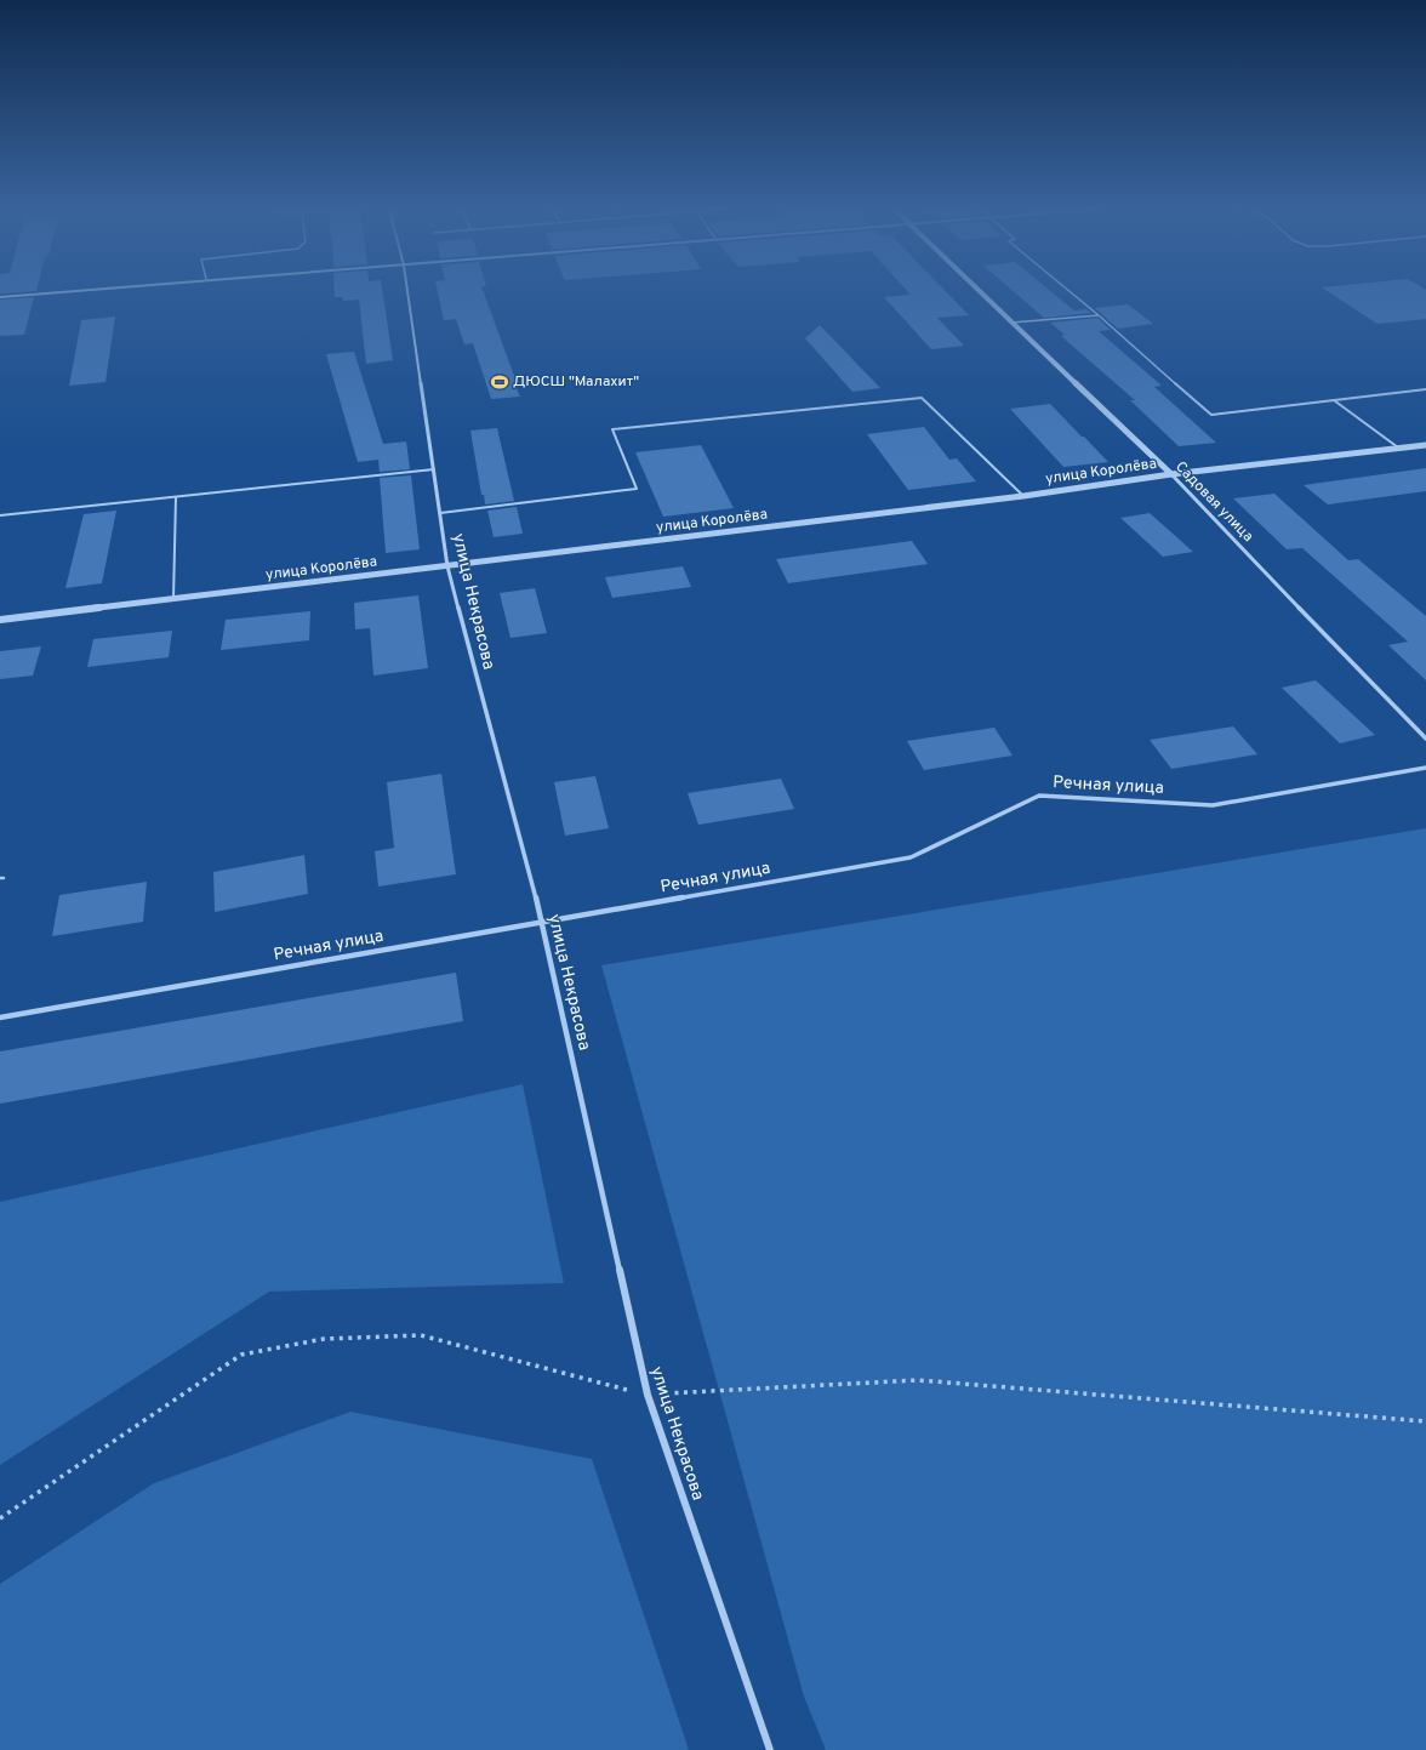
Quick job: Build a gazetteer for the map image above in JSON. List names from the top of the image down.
{
  "streets": {
    "street": [
      "улица Королёва",
      "Садовая улица",
      "улица Некрасова",
      "Речная улица"
    ]
  },
  "crossings": [
    ["улица Королёва", "Садовая улица"],
    ["улица Королёва", "улица Некрасова"],
    ["улица Некрасова", "Речная улица"]
  ],
  "places": {
    "sports": ["ДЮСШ \"Малахит\""]
  }
}
